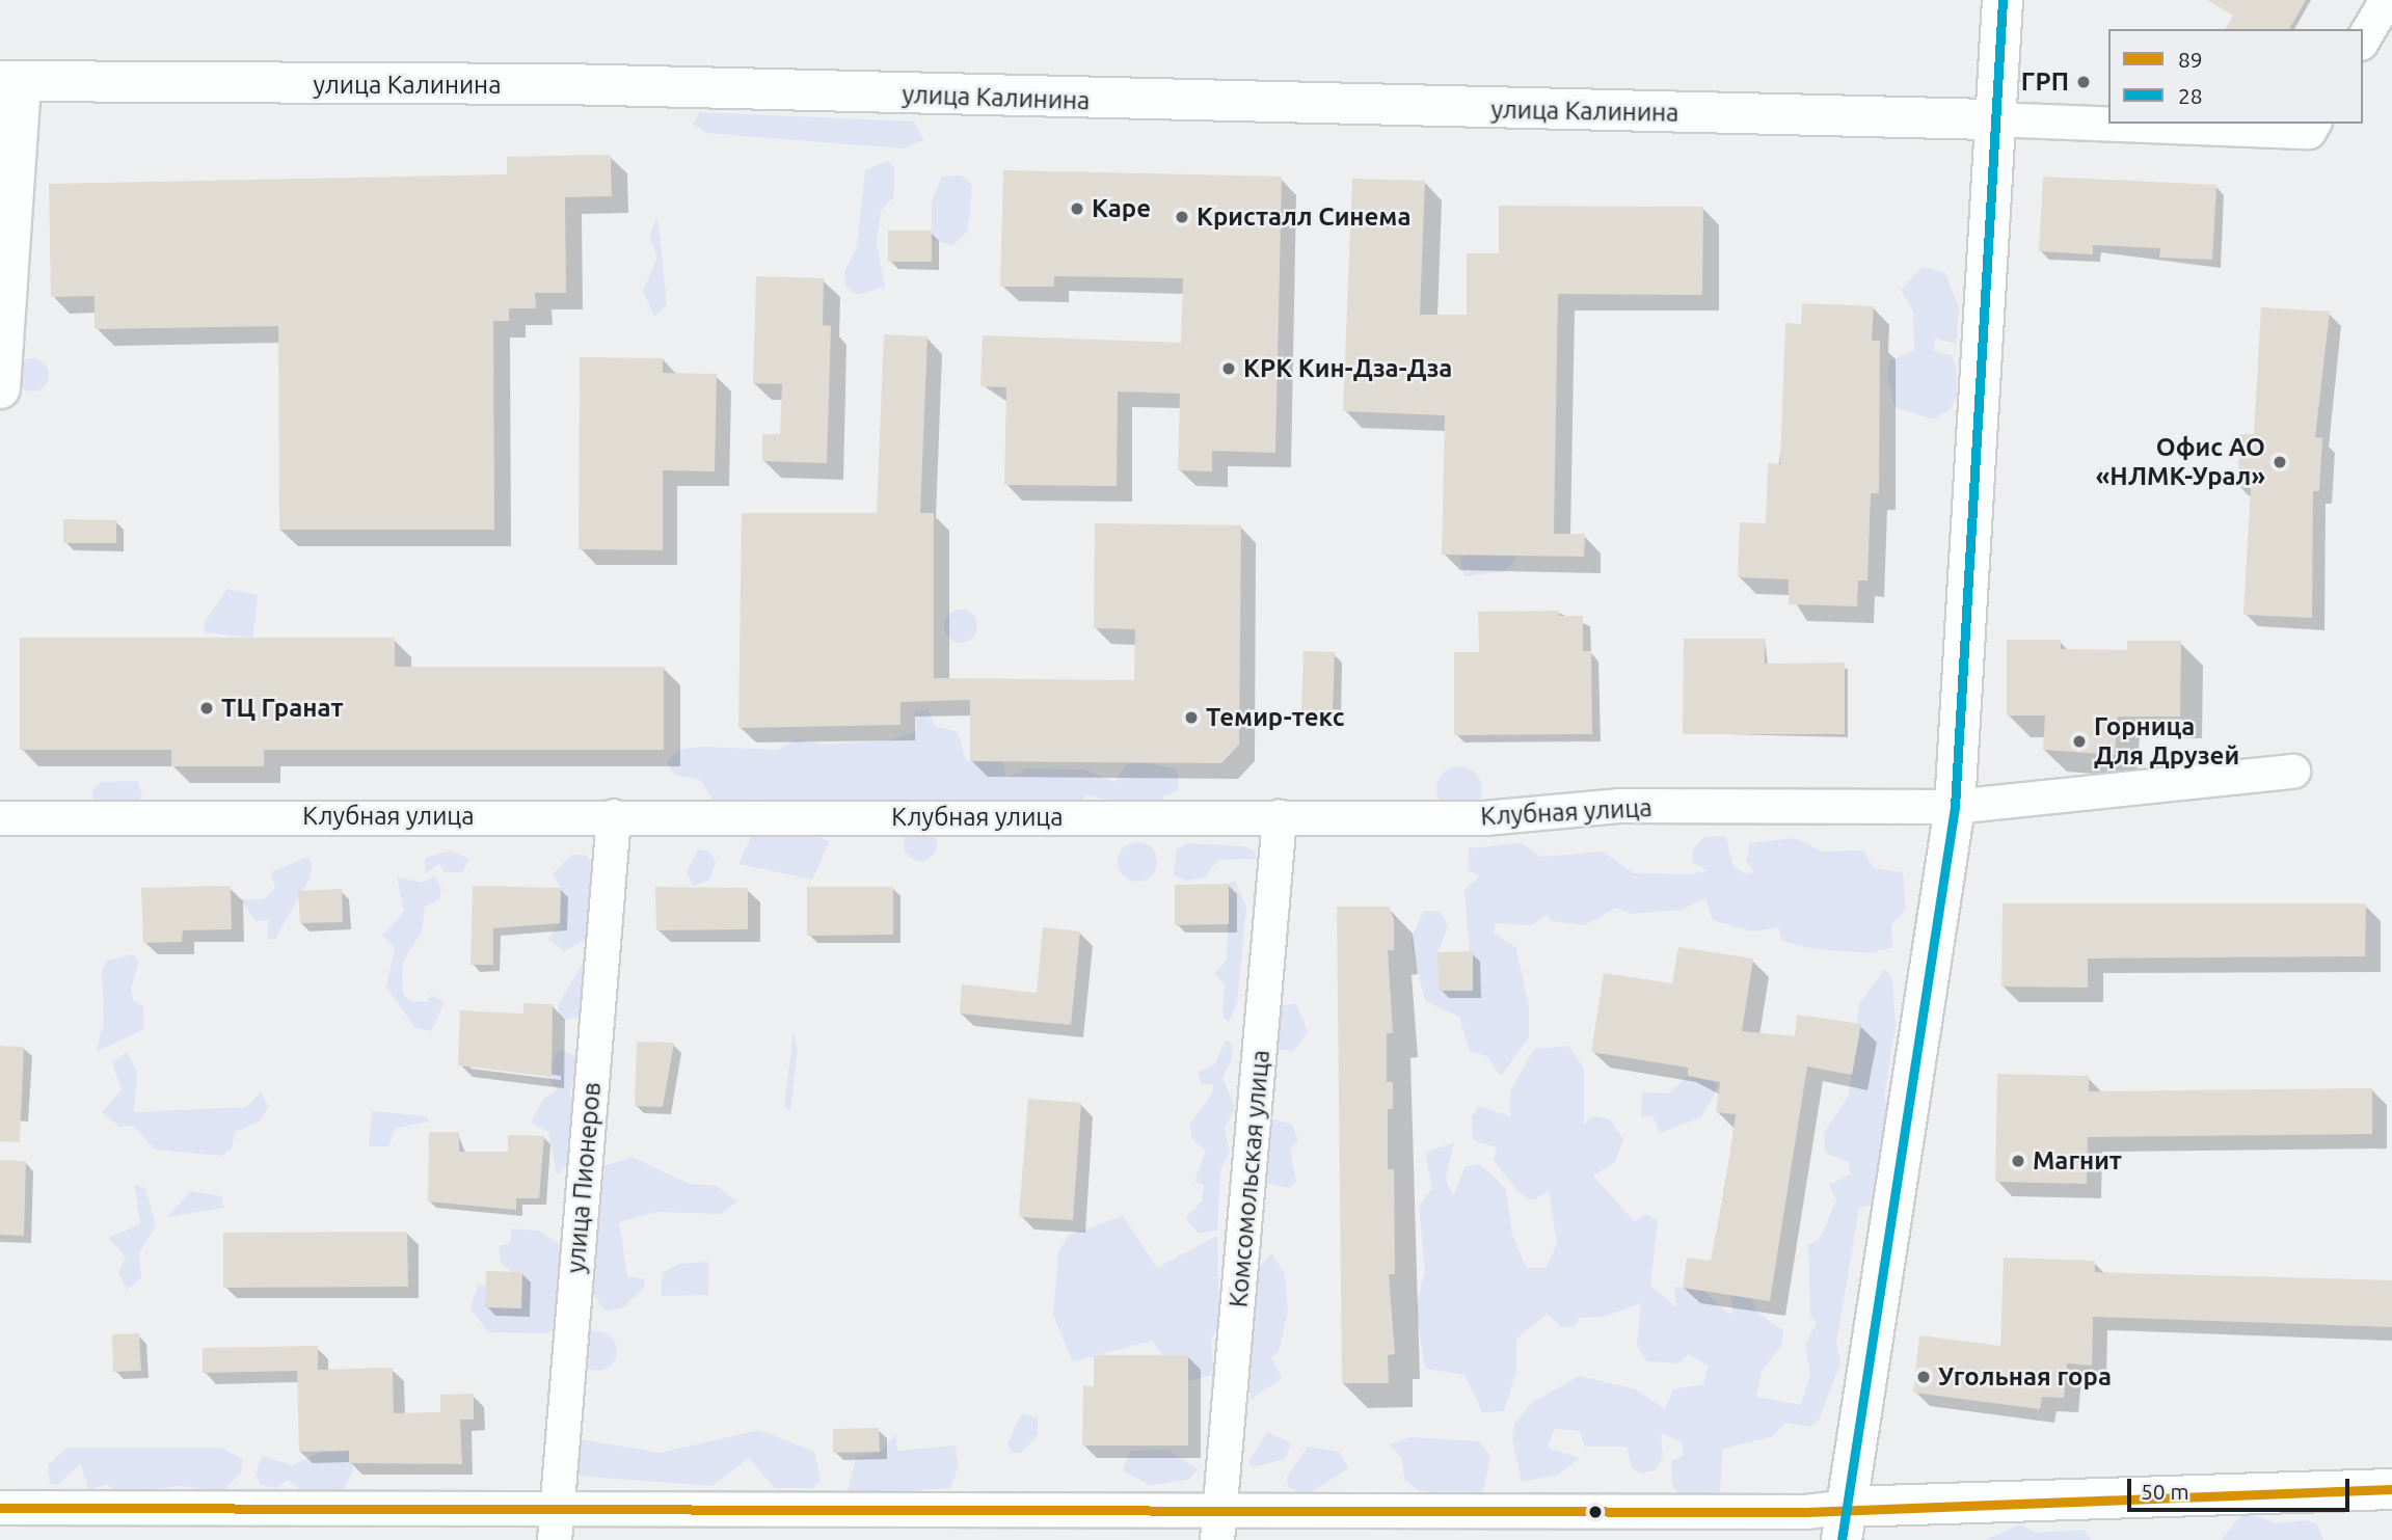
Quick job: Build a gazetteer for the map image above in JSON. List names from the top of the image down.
{
  "streets": {
    "street": [
      "улица Калинина",
      "Клубная улица",
      "улица Пионеров",
      "Комсомольская улица"
    ]
  },
  "crossings": [
    ["Клубная улица", "улица Пионеров"],
    ["Клубная улица", "Комсомольская улица"]
  ],
  "places": [
    "ГРП",
    "Каре",
    "Кристалл Синема",
    "КРК Кин-Дза-Дза",
    "Офис АО «НЛМК-Урал»",
    "ТЦ Гранат",
    "Темир-текс",
    "Горница Для Друзей",
    "Магнит",
    "Угольная гора"
  ],
  "lines": ["transit line 28", "transit line 89"],
  "legend": ["89", "28"],
  "scale_bar": "50 m"
}
